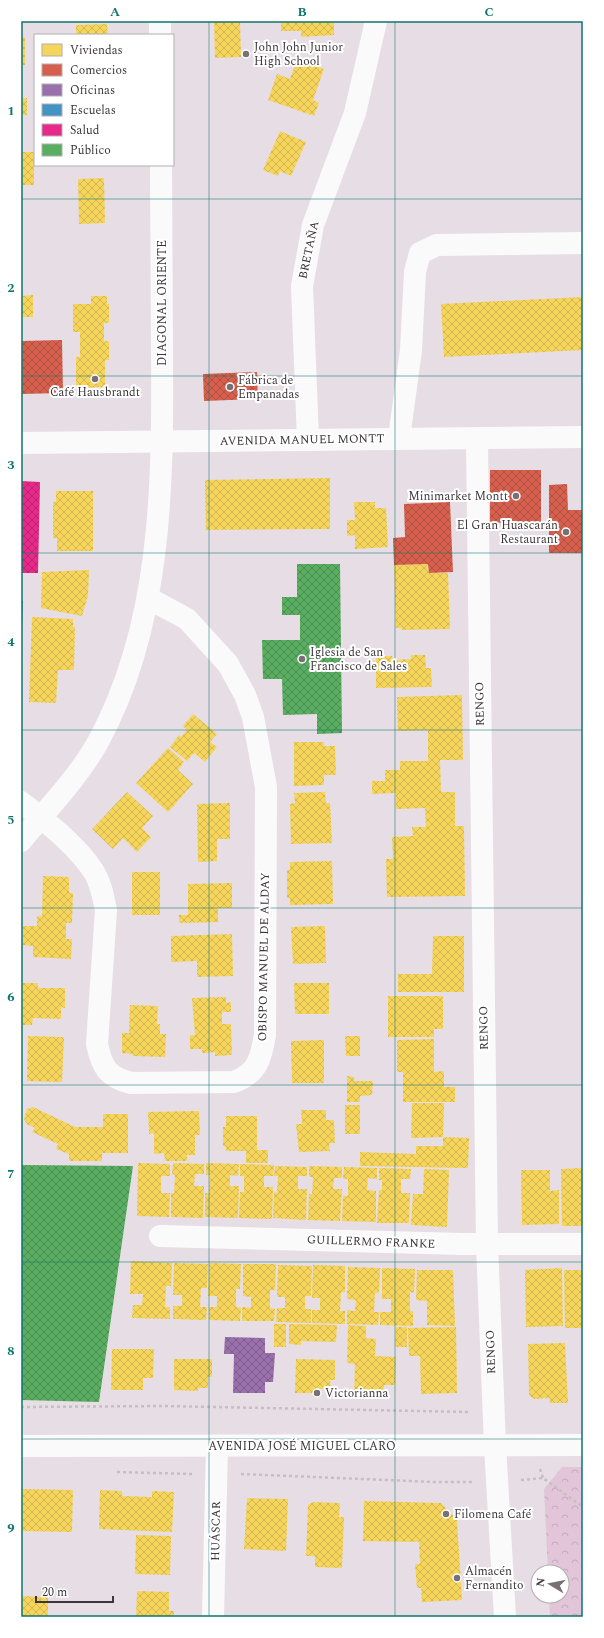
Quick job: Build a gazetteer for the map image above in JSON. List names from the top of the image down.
{
  "streets": {
    "street": [
      "BRETAÑA",
      "DIAGONAL ORIENTE",
      "AVENIDA MANUEL MONTT",
      "RENGO",
      "OBISPO MANUEL DE ALDAY",
      "GUILLERMO FRANKE",
      "AVENIDA JOSÉ MIGUEL CLARO",
      "HUÁSCAR"
    ]
  },
  "crossings": [
    ["BRETAÑA", "AVENIDA MANUEL MONTT"],
    ["DIAGONAL ORIENTE", "AVENIDA MANUEL MONTT"],
    ["DIAGONAL ORIENTE", "OBISPO MANUEL DE ALDAY"],
    ["AVENIDA MANUEL MONTT", "RENGO"],
    ["RENGO", "GUILLERMO FRANKE"],
    ["RENGO", "AVENIDA JOSÉ MIGUEL CLARO"],
    ["AVENIDA JOSÉ MIGUEL CLARO", "HUÁSCAR"]
  ],
  "places": [
    "John John Junior High School",
    "Café Hausbrandt",
    "Fábrica de Empanadas",
    "Minimarket Montt",
    "El Gran Huascarán Restaurant",
    "Iglesia de San Francisco de Sales",
    "Victorianna",
    "Filomena Café",
    "Almacén Fernandito"
  ],
  "legend": [
    "Viviendas",
    "Comercios",
    "Oficinas",
    "Escuelas",
    "Salud",
    "Público"
  ],
  "scale_bar": "20 m",
  "north": "left",
  "grid": {
    "columns": ["A", "B", "C"],
    "rows": [
      "1",
      "2",
      "3",
      "4",
      "5",
      "6",
      "7",
      "8",
      "9"
    ]
  }
}
